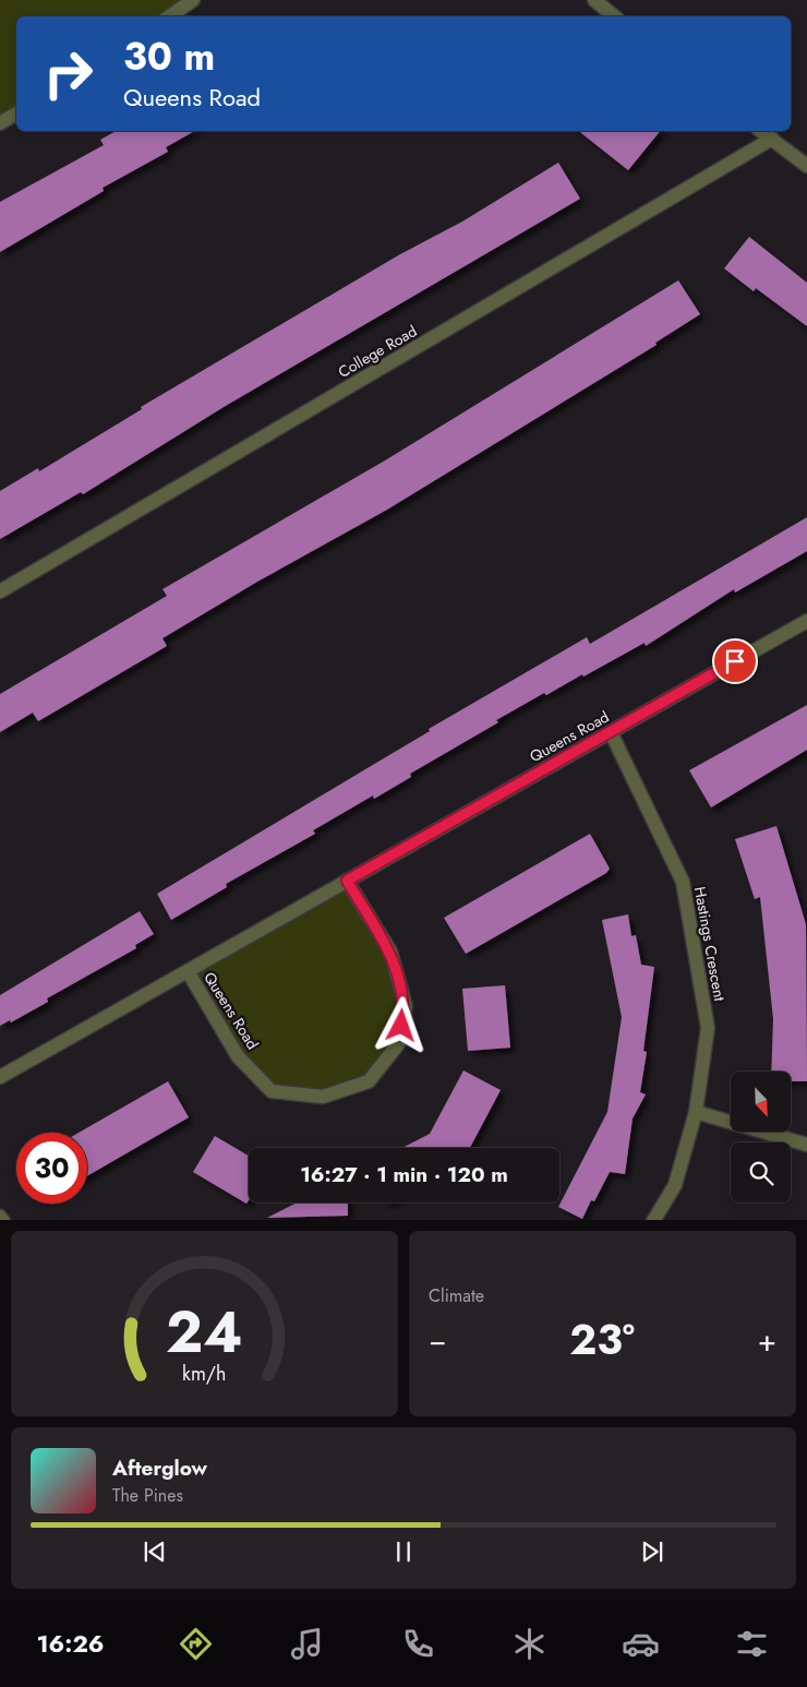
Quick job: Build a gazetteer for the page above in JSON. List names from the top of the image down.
{
  "streets": {
    "street": ["College Road", "Queens Road", "Hastings Crescent"]
  },
  "crossings": [
    ["Queens Road", "Hastings Crescent"]
  ],
  "north": "bottom right",
  "page": {
    "turn": ["30 m", "Queens Road"],
    "limit": "30",
    "trip": "16:27 · 1 min · 120 m",
    "tile": "Climate",
    "heat": ["−", "23°", "+"],
    "song": ["Afterglow", "The Pines"],
    "tabs": "16:26",
    "gauge": ["24", "km/h"]
  }
}
